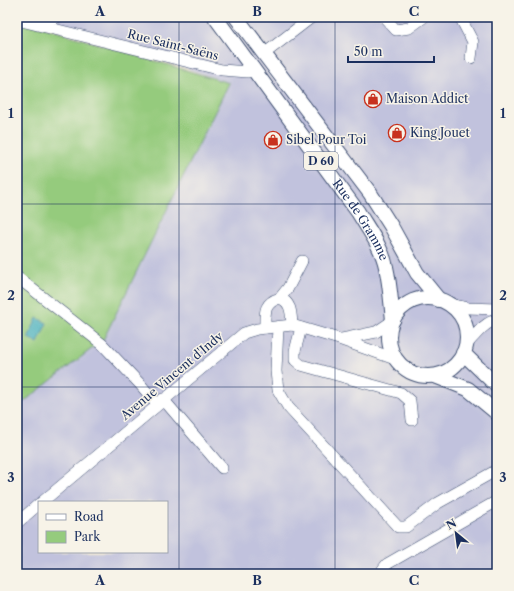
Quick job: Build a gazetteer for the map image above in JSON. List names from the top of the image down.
{
  "streets": {
    "main road": ["D 60", "Rue de Gramme"],
    "street": ["Rue Saint-Saëns", "Avenue Vincent d'Indy"]
  },
  "crossings": [
    ["Rue Saint-Saëns", "Rue de Gramme"],
    ["Rue de Gramme", "Avenue Vincent d'Indy"]
  ],
  "places": {
    "shop": ["Maison Addict", "King Jouet", "Sibel Pour Toi"]
  },
  "legend": ["Road", "Park"],
  "scale_bar": "50 m",
  "north": "top left",
  "grid": {
    "columns": ["A", "B", "C"],
    "rows": ["1", "2", "3"]
  }
}
